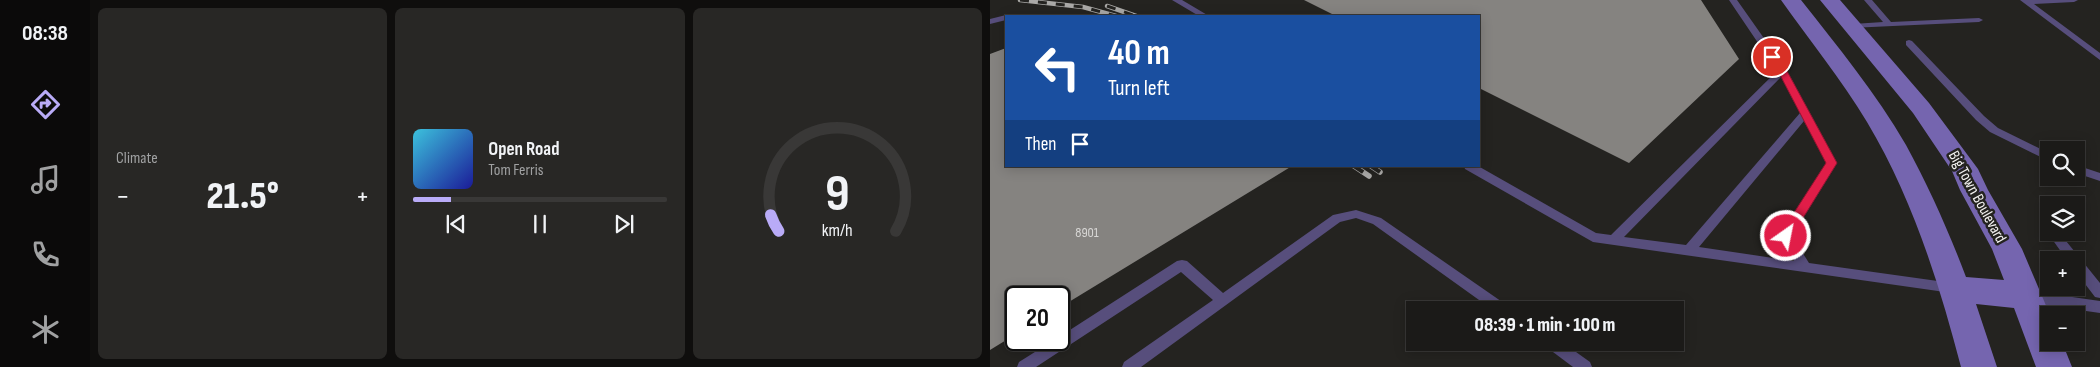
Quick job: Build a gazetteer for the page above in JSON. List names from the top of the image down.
{
  "streets": {
    "main road": ["Big Town Boulevard"]
  },
  "house_numbers": ["8901"],
  "page": {
    "tabs": "08:38",
    "tile": "Climate",
    "turn": ["40 m", "Turn left"],
    "then": "Then",
    "song": ["Open Road", "Tom Ferris"],
    "map_buttons": ["+", "−"],
    "heat": ["−", "21.5°", "+"],
    "limit": "20",
    "trip": "08:39 · 1 min · 100 m",
    "gauge": ["9", "km/h"]
  }
}
